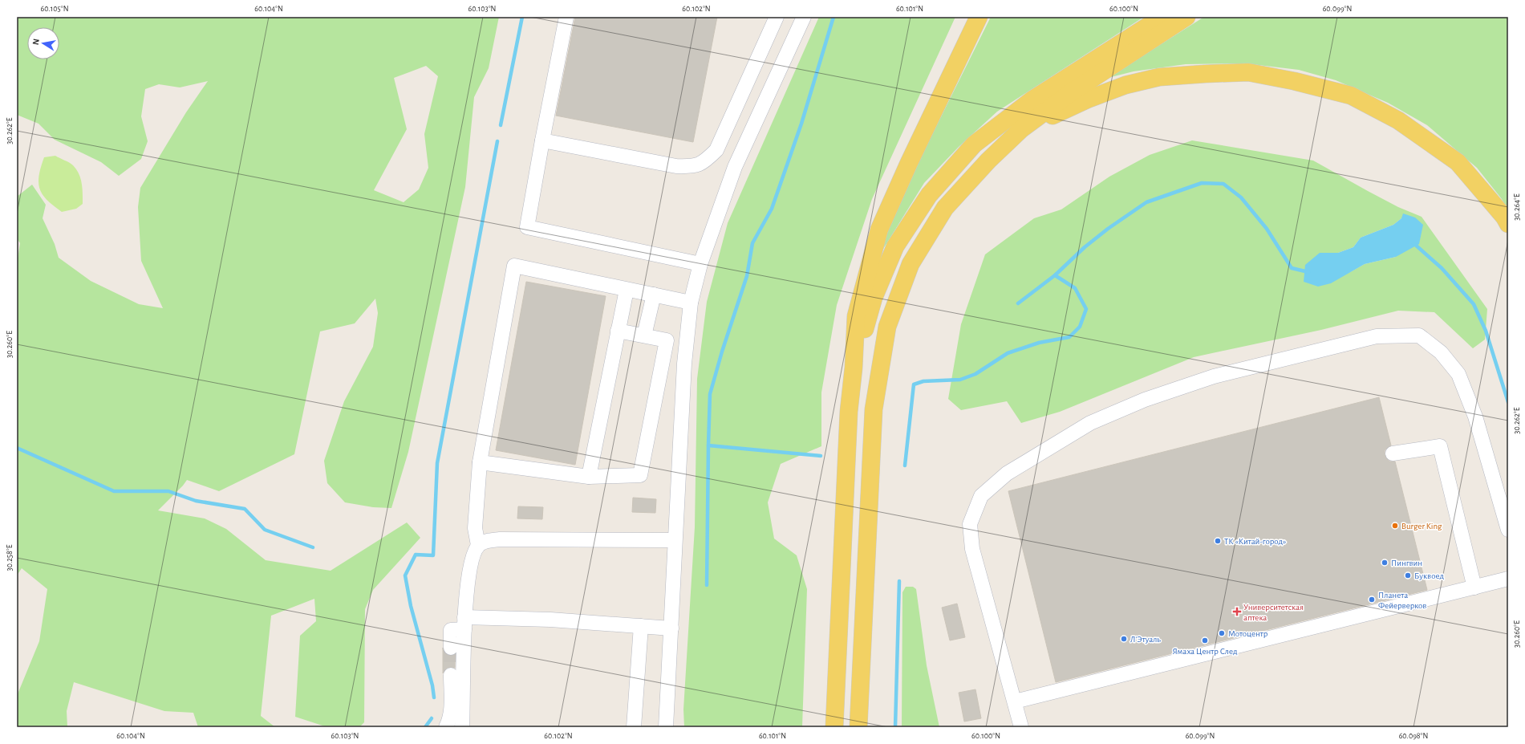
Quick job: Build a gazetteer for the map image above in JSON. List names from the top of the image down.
{
  "places": {
    "other": [
      "Burger King",
      "ТК «Китай-город»",
      "Пингвин",
      "Буквоед",
      "Планета Фейерверков",
      "Мотоцентр",
      "Л'Этуаль",
      "Ямаха Центр След"
    ],
    "health": ["Университетская аптека"]
  },
  "north": "left",
  "coordinates": [
    "60.105°N",
    "60.104°N",
    "60.103°N",
    "60.102°N",
    "60.101°N",
    "60.100°N",
    "60.099°N",
    "30.262°E",
    "30.264°E",
    "30.260°E",
    "30.258°E",
    "60.098°N"
  ]
}
